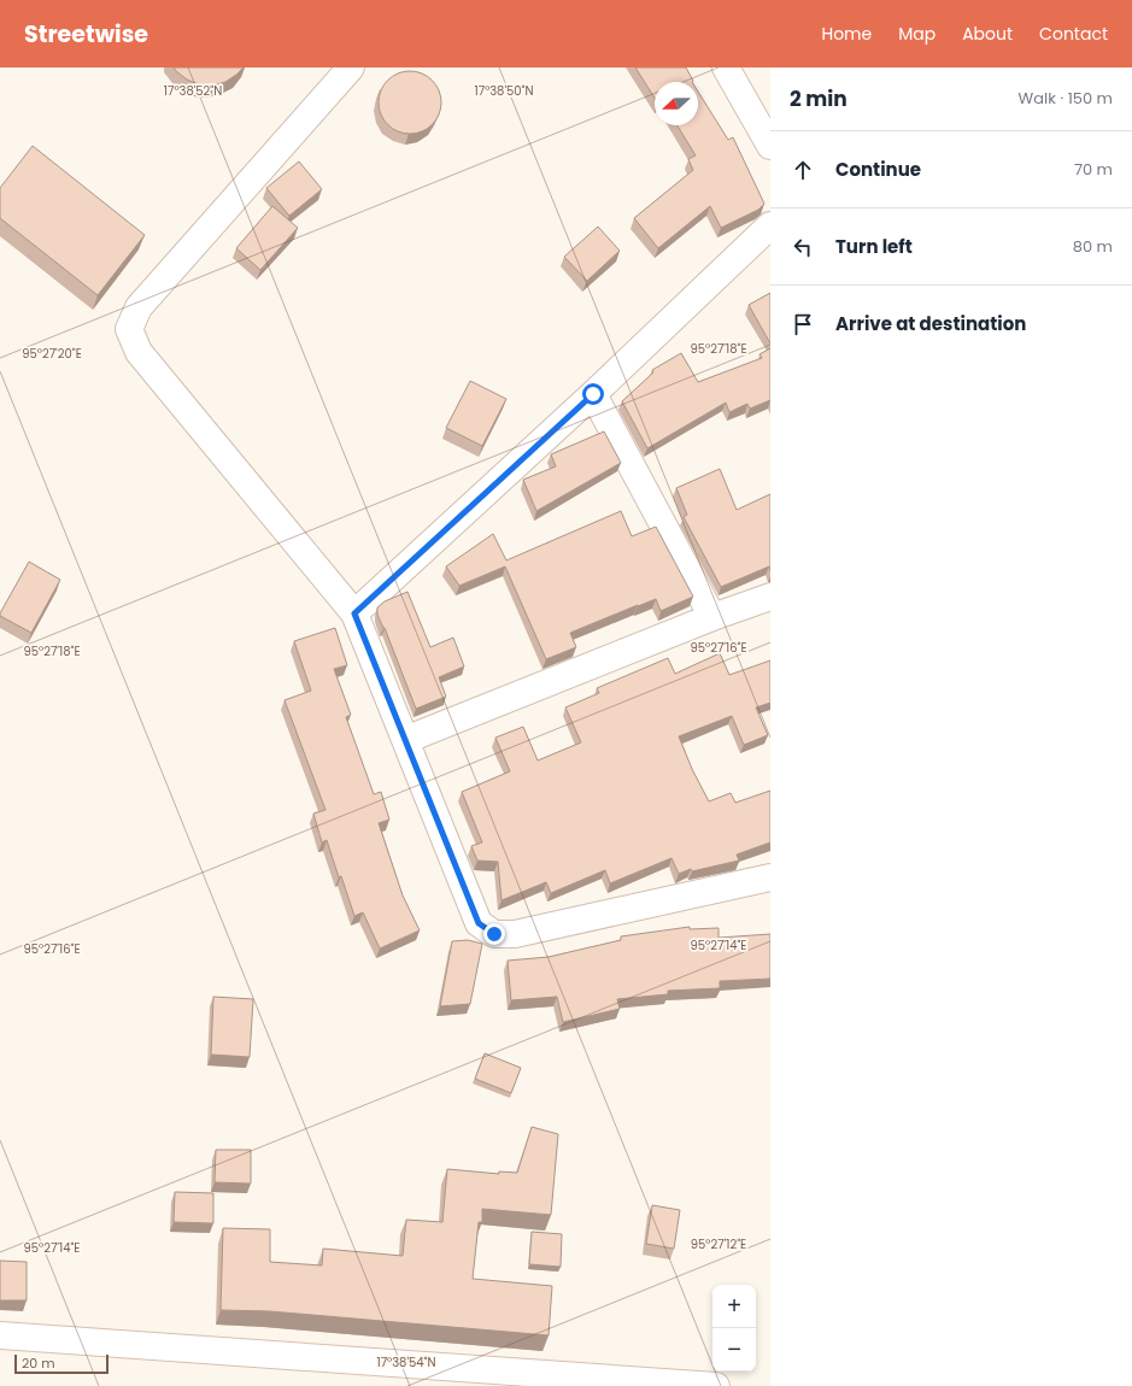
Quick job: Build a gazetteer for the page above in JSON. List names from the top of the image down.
{
  "scale_bar": "20 m",
  "north": "left",
  "page": {
    "header": "Streetwise",
    "nav": [
      "Home",
      "Map",
      "About",
      "Contact"
    ],
    "heading": ["2 min", "Walk · 150 m"],
    "list": [
      ["Continue", "70 m"],
      ["Turn left", "80 m"],
      "Arrive at destination"
    ],
    "map_buttons": ["+", "−"],
    "scale": "20 m"
  },
  "coordinates": [
    "17°38'52\"N",
    "17°38'50\"N",
    "95°27'18\"E",
    "95°27'20\"E",
    "95°27'16\"E",
    "95°27'14\"E",
    "95°27'12\"E",
    "17°38'54\"N"
  ]
}
